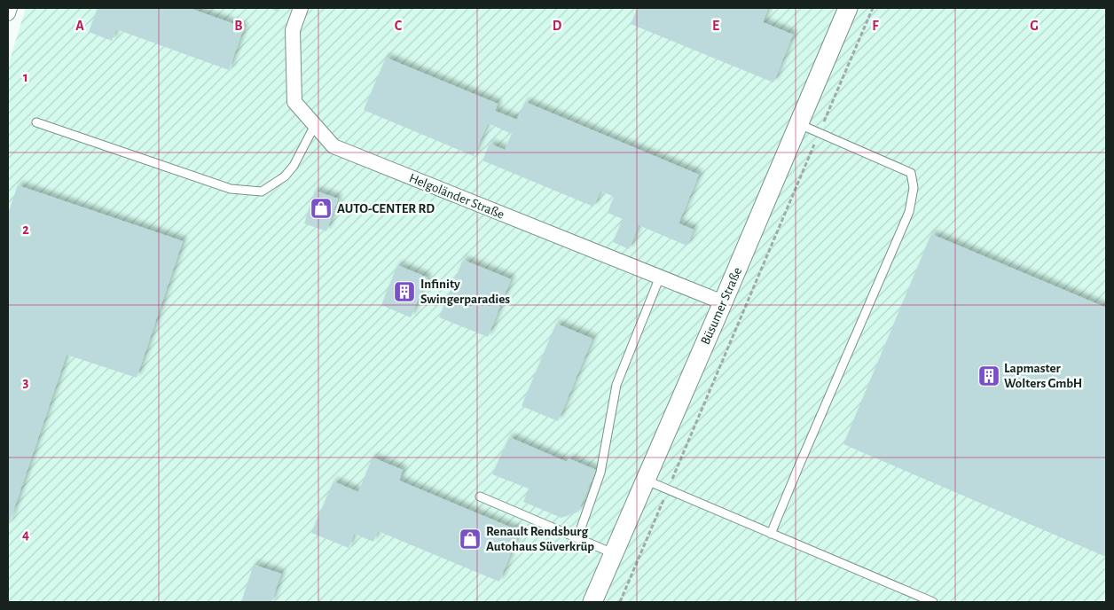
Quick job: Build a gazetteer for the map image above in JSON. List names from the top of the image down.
{
  "streets": {
    "street": ["Helgoländer Straße", "Büsumer Straße"]
  },
  "crossings": [
    ["Helgoländer Straße", "Büsumer Straße"]
  ],
  "places": {
    "shop": ["AUTO-CENTER RD", "Renault Rendsburg Autohaus Süverkrüp"],
    "building": ["Infinity Swingerparadies", "Lapmaster Wolters GmbH"]
  },
  "grid": {
    "columns": [
      "A",
      "B",
      "C",
      "D",
      "E",
      "F",
      "G"
    ],
    "rows": [
      "1",
      "2",
      "3",
      "4"
    ]
  }
}
